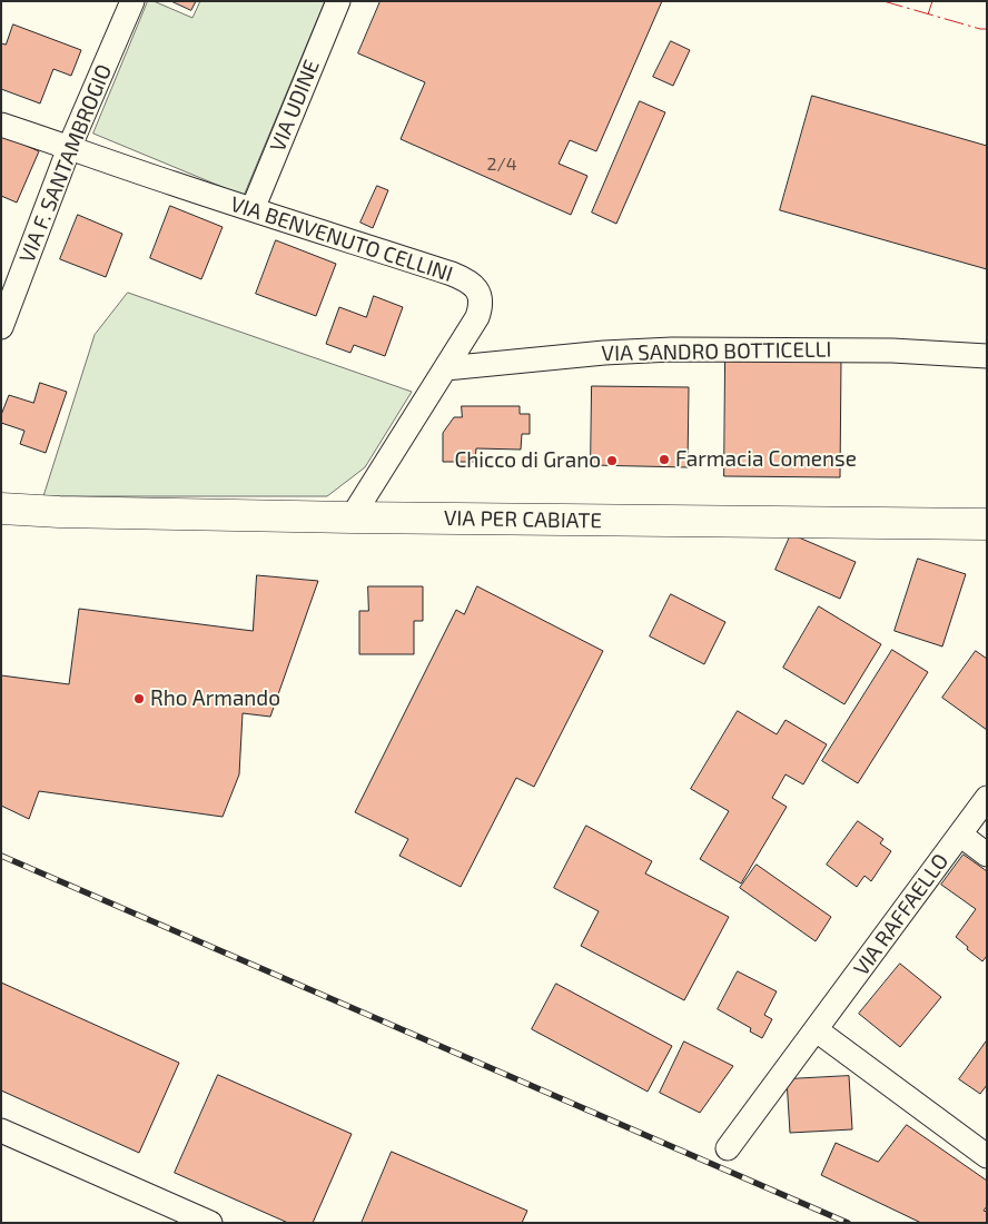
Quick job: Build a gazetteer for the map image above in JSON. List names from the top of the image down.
{
  "streets": {
    "street": [
      "VIA UDINE",
      "VIA F. SANTAMBROGIO",
      "VIA BENVENUTO CELLINI",
      "VIA SANDRO BOTTICELLI",
      "VIA PER CABIATE",
      "VIA RAFFAELLO"
    ]
  },
  "crossings": [
    ["VIA UDINE", "VIA BENVENUTO CELLINI"],
    ["VIA F. SANTAMBROGIO", "VIA BENVENUTO CELLINI"],
    ["VIA BENVENUTO CELLINI", "VIA SANDRO BOTTICELLI"],
    ["VIA BENVENUTO CELLINI", "VIA PER CABIATE"]
  ],
  "places": ["Farmacia Comense", "Chicco di Grano", "Rho Armando"],
  "house_numbers": ["2/4"]
}
